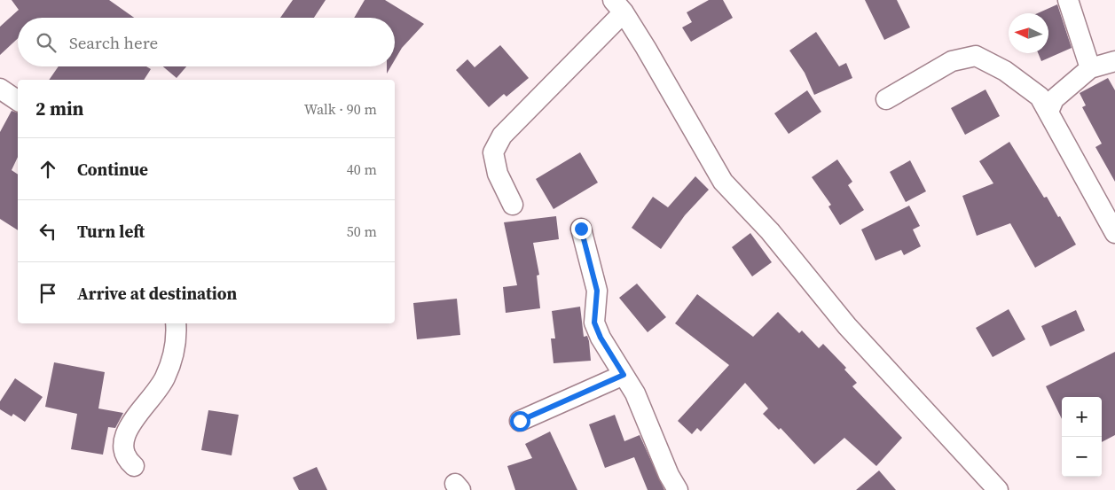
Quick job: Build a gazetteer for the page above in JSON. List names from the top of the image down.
{
  "north": "left",
  "page": {
    "search": "Search here",
    "heading": ["2 min", "Walk · 90 m"],
    "list": [
      ["Continue", "40 m"],
      ["Turn left", "50 m"],
      "Arrive at destination"
    ],
    "map_buttons": ["+", "−"]
  }
}
